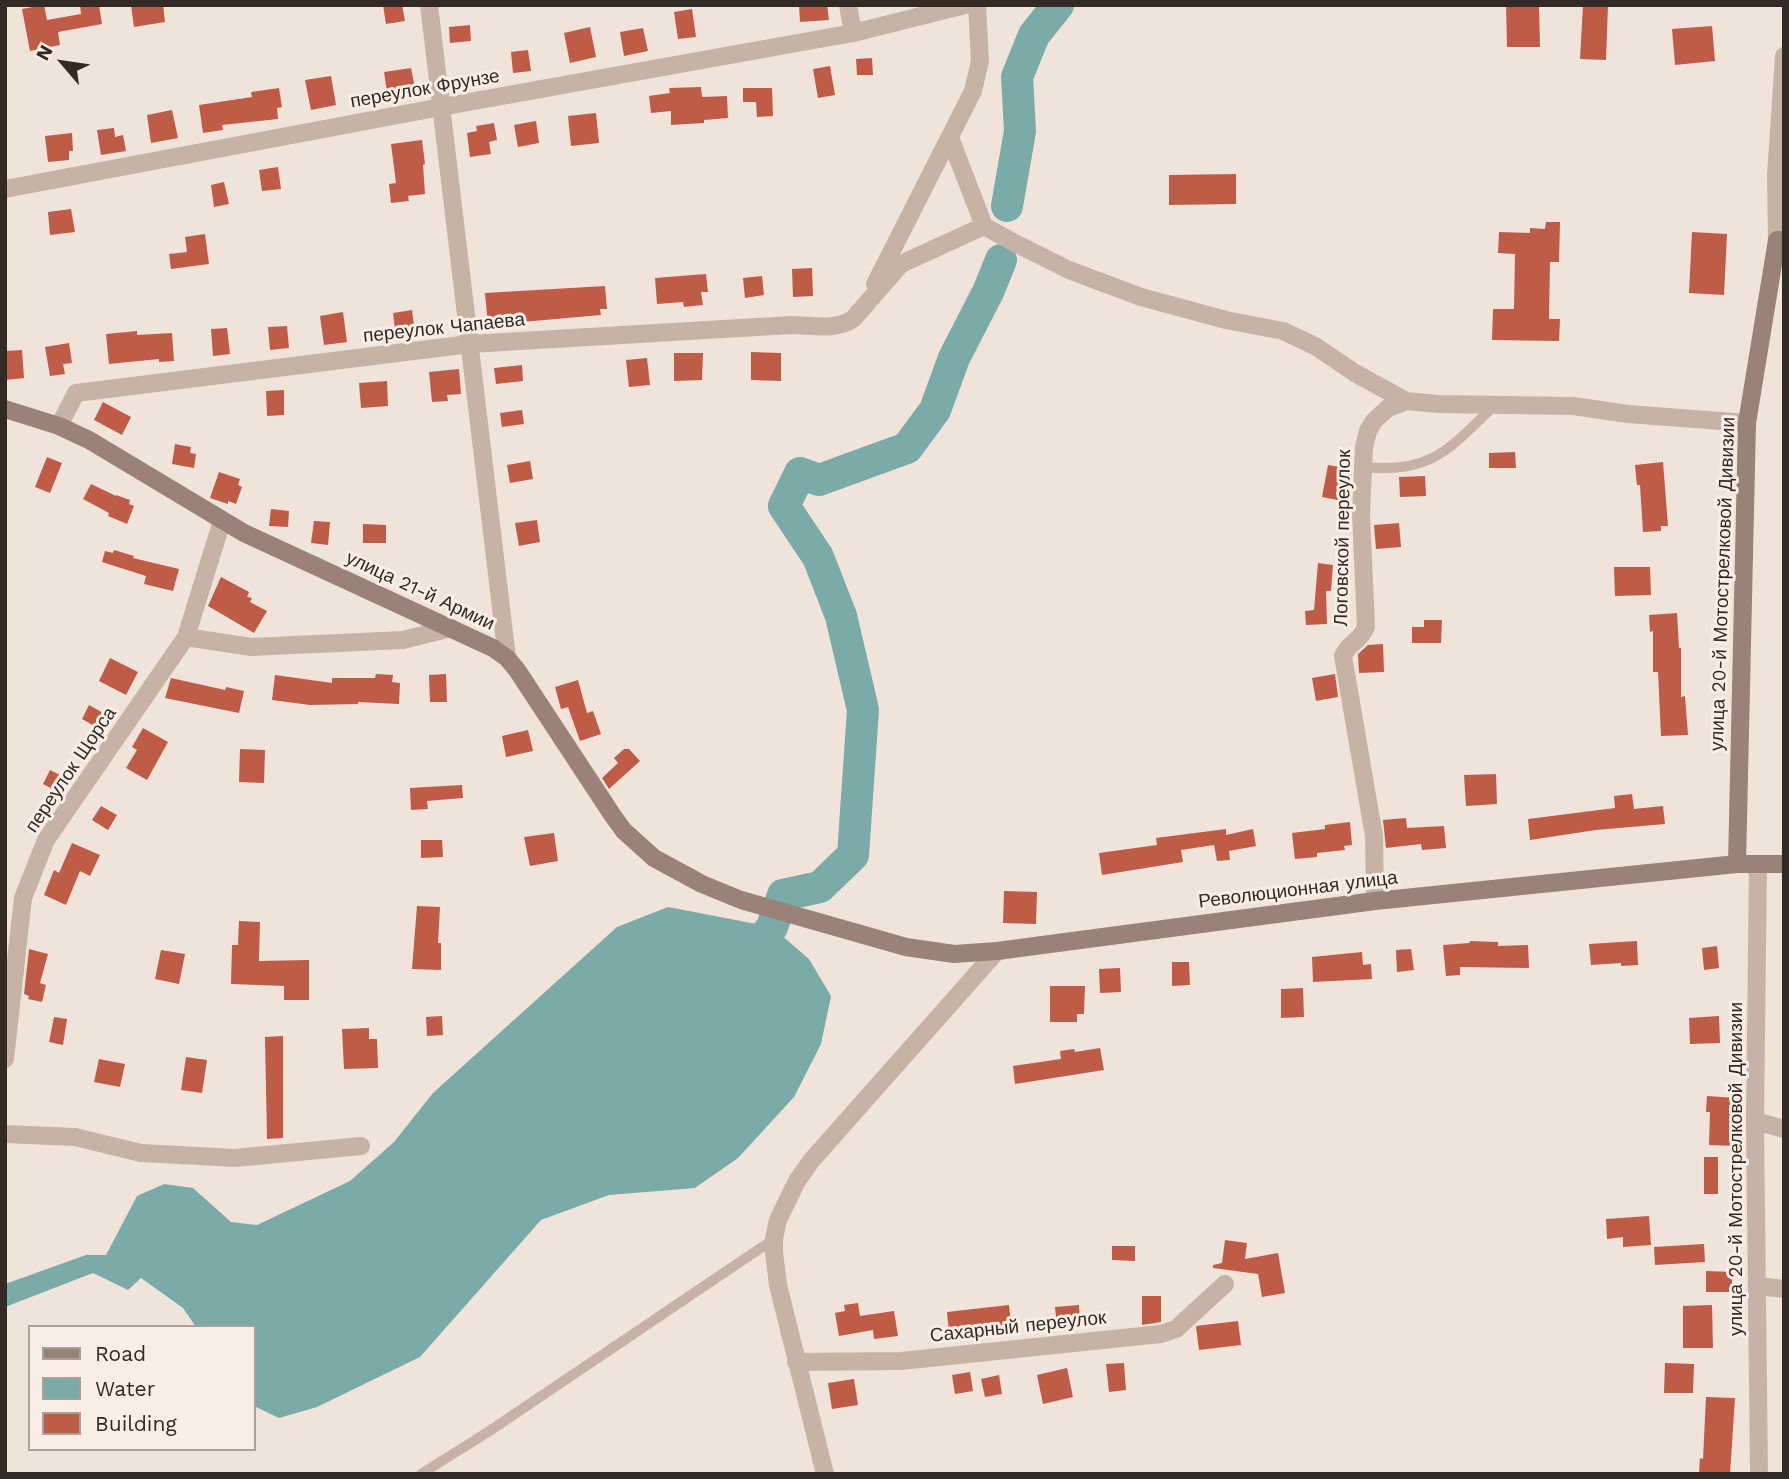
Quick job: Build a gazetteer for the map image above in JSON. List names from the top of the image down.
{
  "streets": {
    "main road": ["улица 20-й Мотострелковой Дивизии", "улица 21-й Армии", "Революционная улица"],
    "street": [
      "переулок Фрунзе",
      "переулок Чапаева",
      "Логовской переулок",
      "переулок Щорса",
      "Сахарный переулок"
    ]
  },
  "crossings": [
    ["переулок Чапаева", "улица 21-й Армии"],
    ["Логовской переулок", "Революционная улица"],
    ["улица 20-й Мотострелковой Дивизии", "Революционная улица"],
    ["улица 21-й Армии", "переулок Щорса"],
    ["улица 21-й Армии", "Революционная улица"]
  ],
  "legend": ["Road", "Water", "Building"],
  "north": "top left"
}
